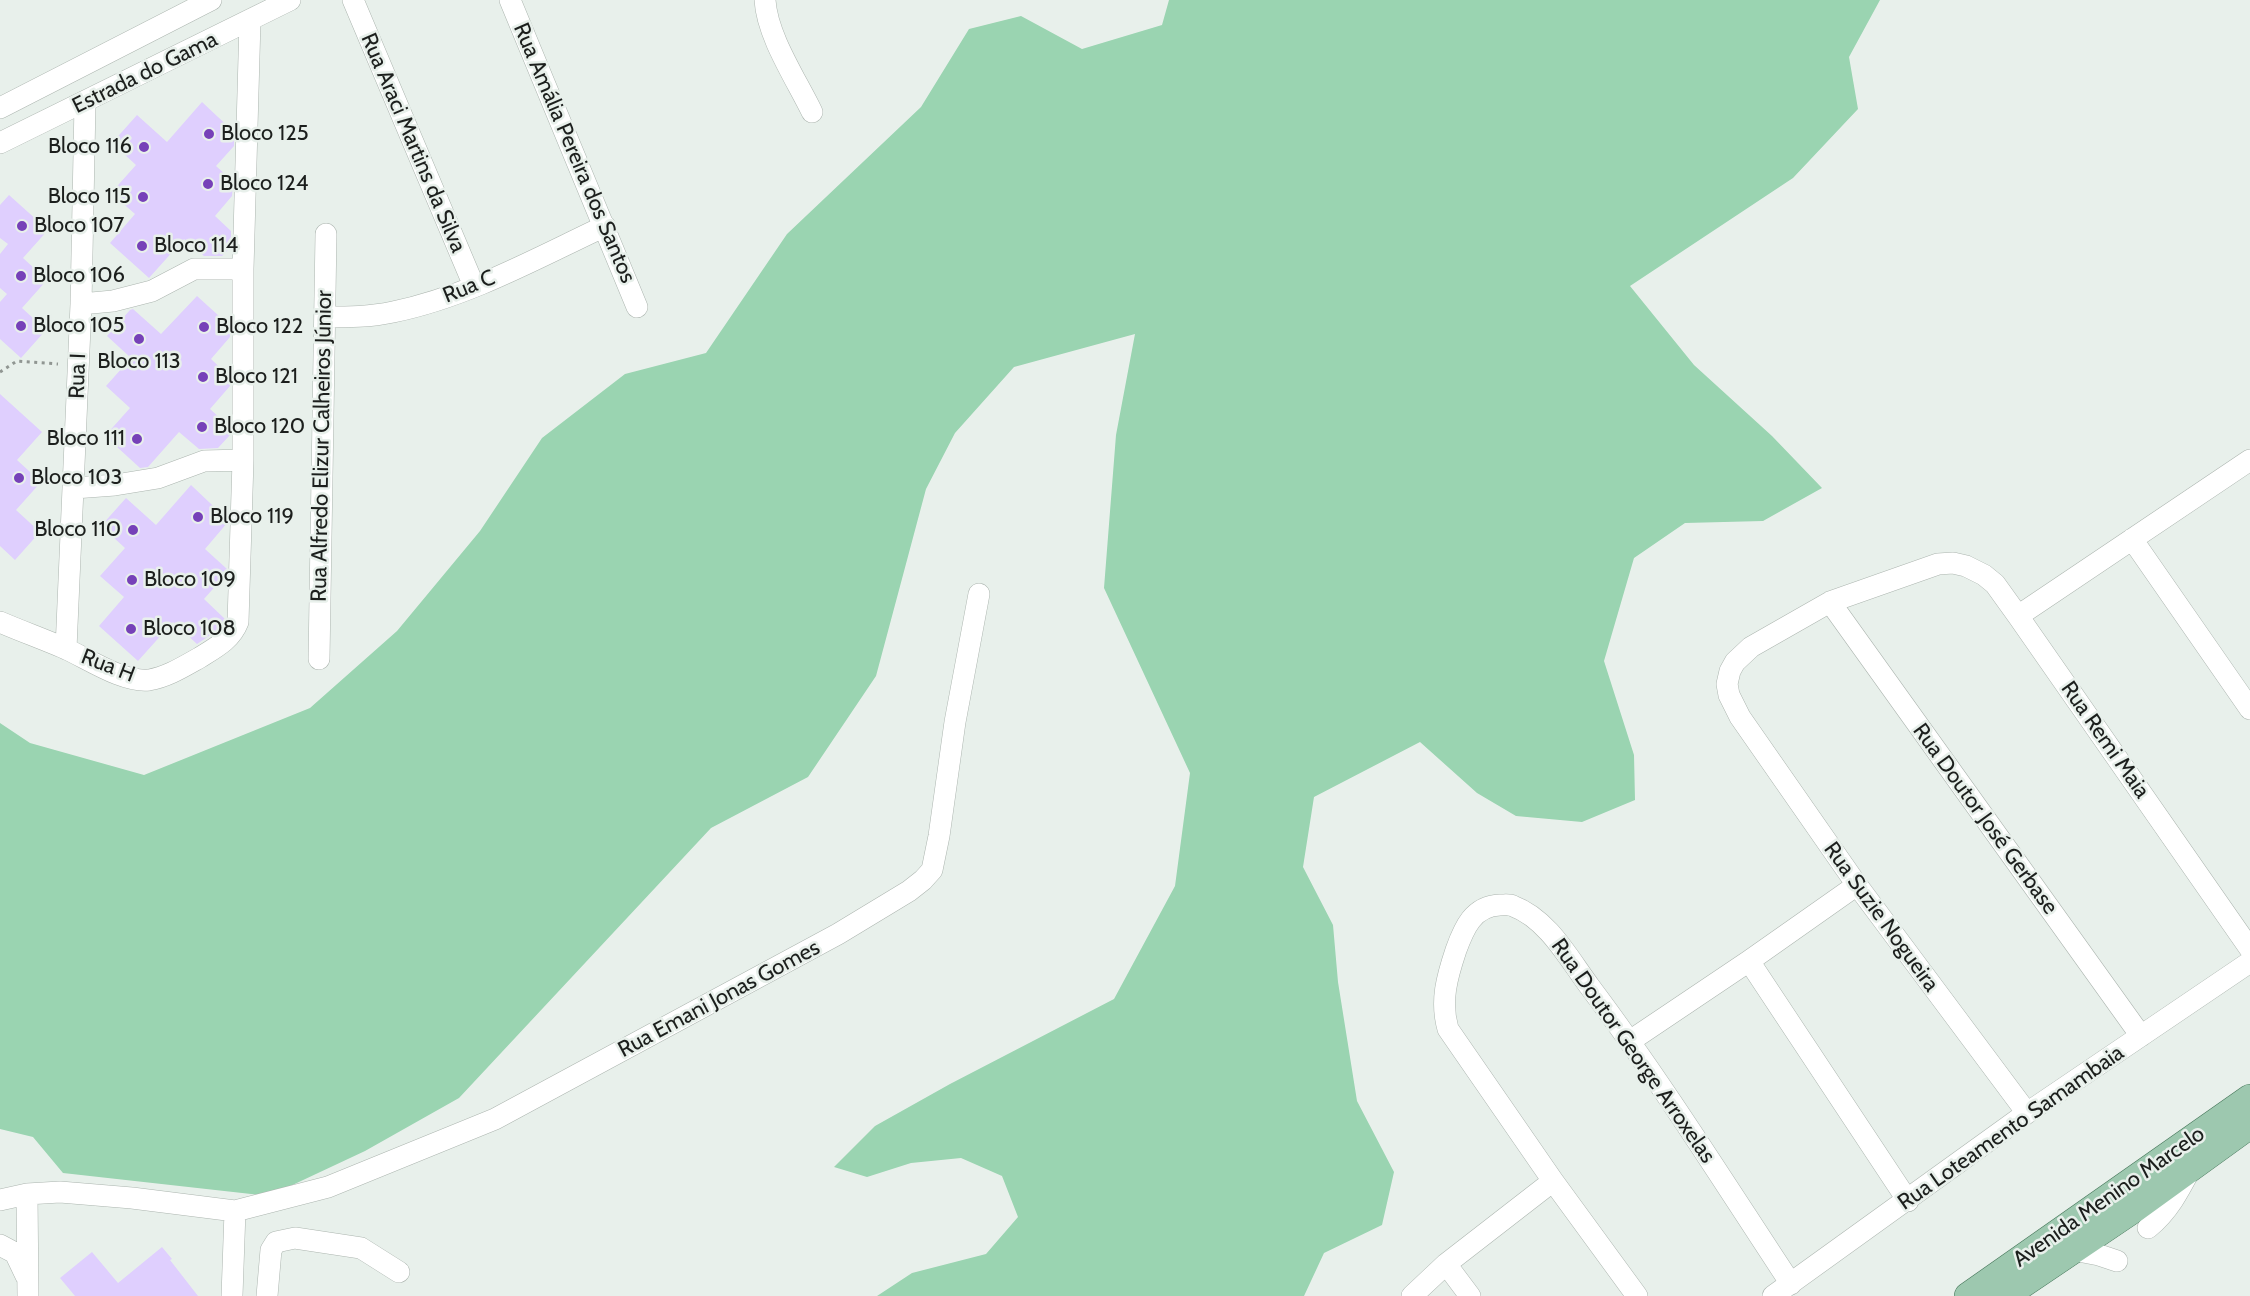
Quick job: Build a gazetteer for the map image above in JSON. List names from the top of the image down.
{
  "streets": {
    "main road": ["Avenida Menino Marcelo"],
    "street": [
      "Estrada do Gama",
      "Rua Araci Martins da Silva",
      "Rua Amália Pereira dos Santos",
      "Rua C",
      "Rua I",
      "Rua Alfredo Elizur Calheiros Júnior",
      "Rua H",
      "Rua Remi Maia",
      "Rua Doutor José Gerbase",
      "Rua Suzie Nogueira",
      "Rua Emani Jonas Gomes",
      "Rua Doutor George Arroxelas",
      "Rua Loteamento Samambaia"
    ]
  },
  "crossings": [
    ["Estrada do Gama", "Rua I"],
    ["Rua Araci Martins da Silva", "Rua C"],
    ["Rua Amália Pereira dos Santos", "Rua C"],
    ["Rua C", "Rua Alfredo Elizur Calheiros Júnior"],
    ["Rua I", "Rua H"],
    ["Rua Remi Maia", "Rua Suzie Nogueira"],
    ["Rua Doutor José Gerbase", "Rua Suzie Nogueira"],
    ["Rua Doutor José Gerbase", "Rua Loteamento Samambaia"],
    ["Rua Suzie Nogueira", "Rua Loteamento Samambaia"],
    ["Rua Doutor George Arroxelas", "Rua Loteamento Samambaia"]
  ],
  "places": [
    "Bloco 125",
    "Bloco 116",
    "Bloco 124",
    "Bloco 115",
    "Bloco 107",
    "Bloco 114",
    "Bloco 106",
    "Bloco 105",
    "Bloco 122",
    "Bloco 113",
    "Bloco 121",
    "Bloco 120",
    "Bloco 111",
    "Bloco 103",
    "Bloco 119",
    "Bloco 110",
    "Bloco 109",
    "Bloco 108"
  ]
}
